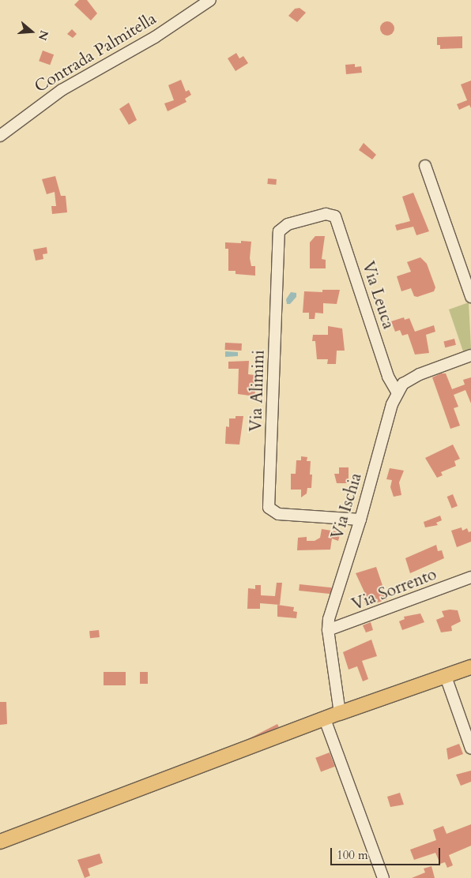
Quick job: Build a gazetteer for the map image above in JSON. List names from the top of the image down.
{
  "streets": {
    "street": [
      "Contrada Palmitella",
      "Via Leuca",
      "Via Alimini",
      "Via Ischia",
      "Via Sorrento"
    ]
  },
  "crossings": [
    ["Via Leuca", "Via Alimini"],
    ["Via Leuca", "Via Ischia"],
    ["Via Alimini", "Via Ischia"],
    ["Via Ischia", "Via Sorrento"]
  ],
  "scale_bar": "100 m",
  "north": "right"
}
